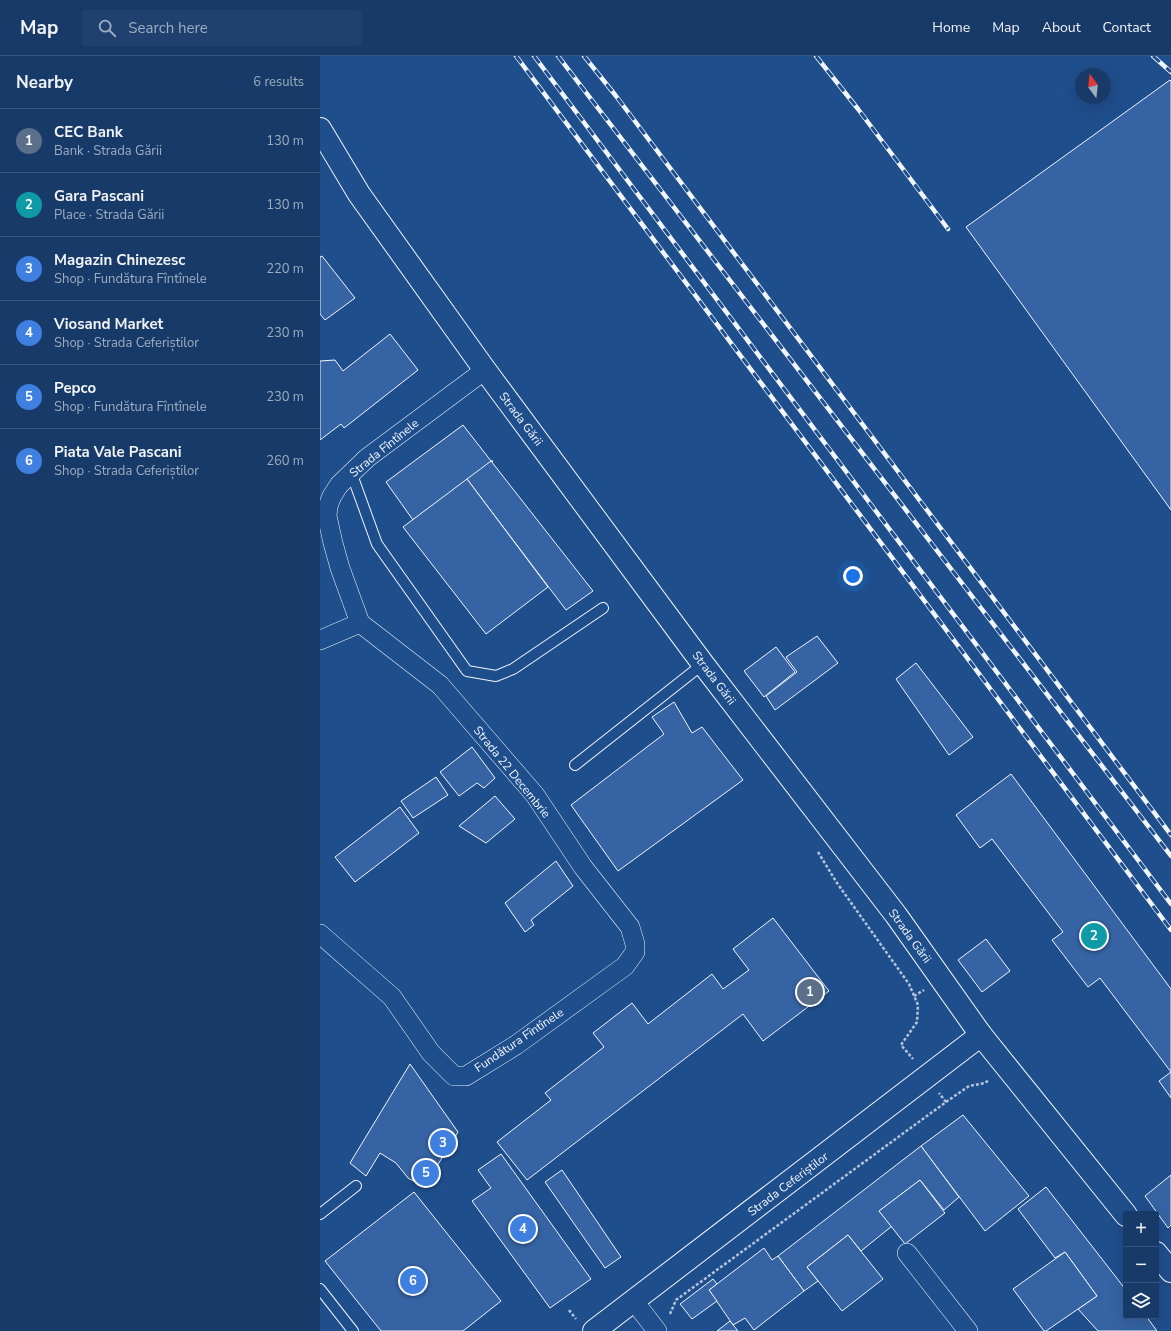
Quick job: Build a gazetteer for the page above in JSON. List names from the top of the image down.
{
  "streets": {
    "street": [
      "Strada Gării",
      "Strada Fîntînele",
      "Strada 22 Decembrie",
      "Fundătura Fîntînele",
      "Strada Ceferiștilor"
    ]
  },
  "crossings": [
    ["Strada Gării", "Strada Fîntînele"],
    ["Strada Gării", "Strada Ceferiștilor"],
    ["Strada Fîntînele", "Strada 22 Decembrie"],
    ["Strada 22 Decembrie", "Fundătura Fîntînele"]
  ],
  "north": "top",
  "page": {
    "header": "Map",
    "search": "Search here",
    "nav": [
      "Home",
      "Map",
      "About",
      "Contact"
    ],
    "heading": ["Nearby", "6 results"],
    "list": [
      {
        "mark": "1",
        "name": "CEC Bank",
        "note": "Bank · Strada Gării",
        "value": "130 m"
      },
      {
        "mark": "2",
        "name": "Gara Pascani",
        "note": "Place · Strada Gării",
        "value": "130 m"
      },
      {
        "mark": "3",
        "name": "Magazin Chinezesc",
        "note": "Shop · Fundătura Fîntînele",
        "value": "220 m"
      },
      {
        "mark": "4",
        "name": "Viosand Market",
        "note": "Shop · Strada Ceferiștilor",
        "value": "230 m"
      },
      {
        "mark": "5",
        "name": "Pepco",
        "note": "Shop · Fundătura Fîntînele",
        "value": "230 m"
      },
      {
        "mark": "6",
        "name": "Piata Vale Pascani",
        "note": "Shop · Strada Ceferiștilor",
        "value": "260 m"
      }
    ],
    "pins": [
      "2",
      "1",
      "3",
      "5",
      "4",
      "6"
    ],
    "map_buttons": ["+", "−"]
  }
}
